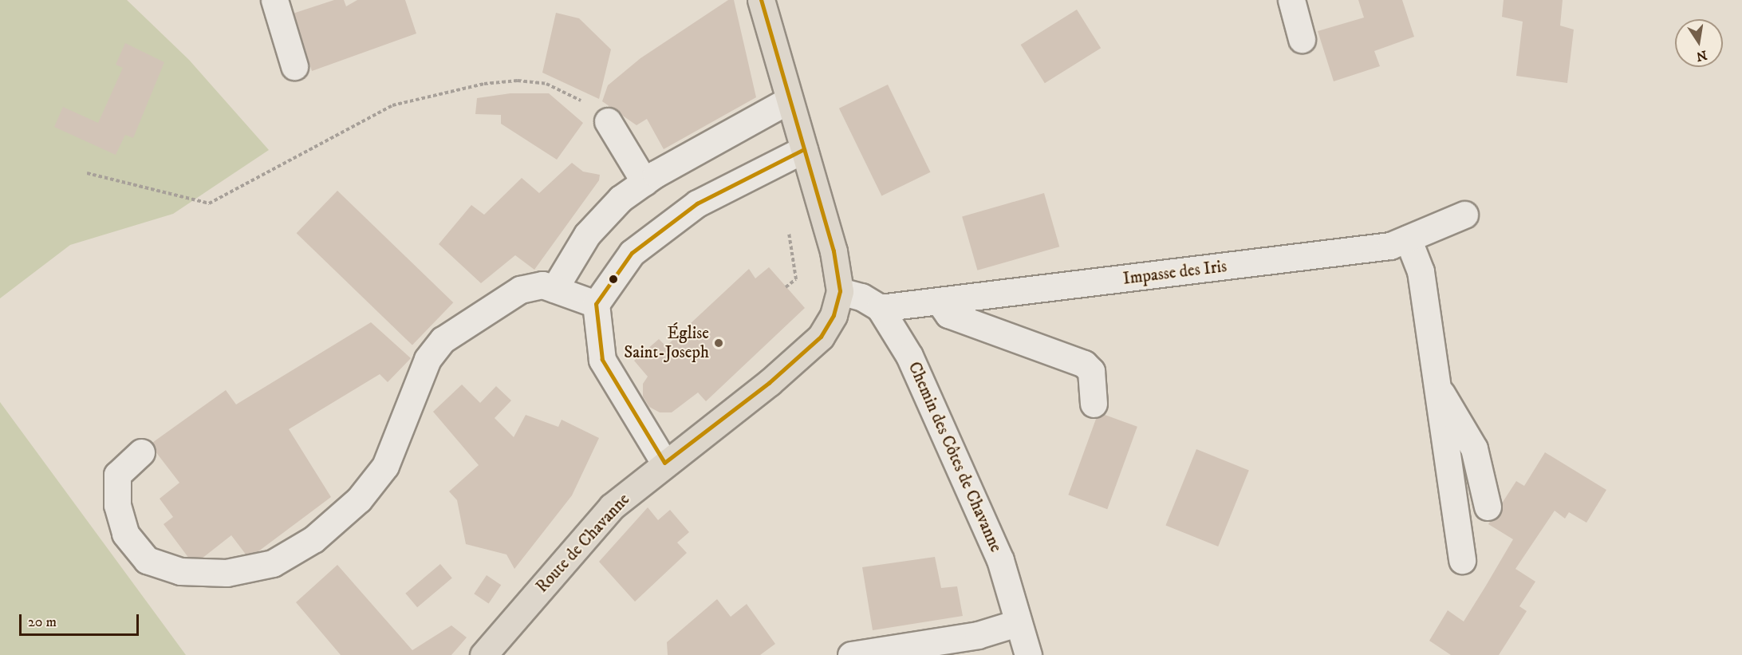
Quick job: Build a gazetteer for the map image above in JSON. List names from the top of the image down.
{
  "streets": {
    "main road": ["Route de Chavanne"],
    "street": ["Impasse des Iris", "Chemin des Côtes de Chavanne"]
  },
  "crossings": [
    ["Impasse des Iris", "Chemin des Côtes de Chavanne"],
    ["Chemin des Côtes de Chavanne", "Route de Chavanne"]
  ],
  "places": ["Église Saint-Joseph"],
  "scale_bar": "20 m",
  "north": "bottom"
}
